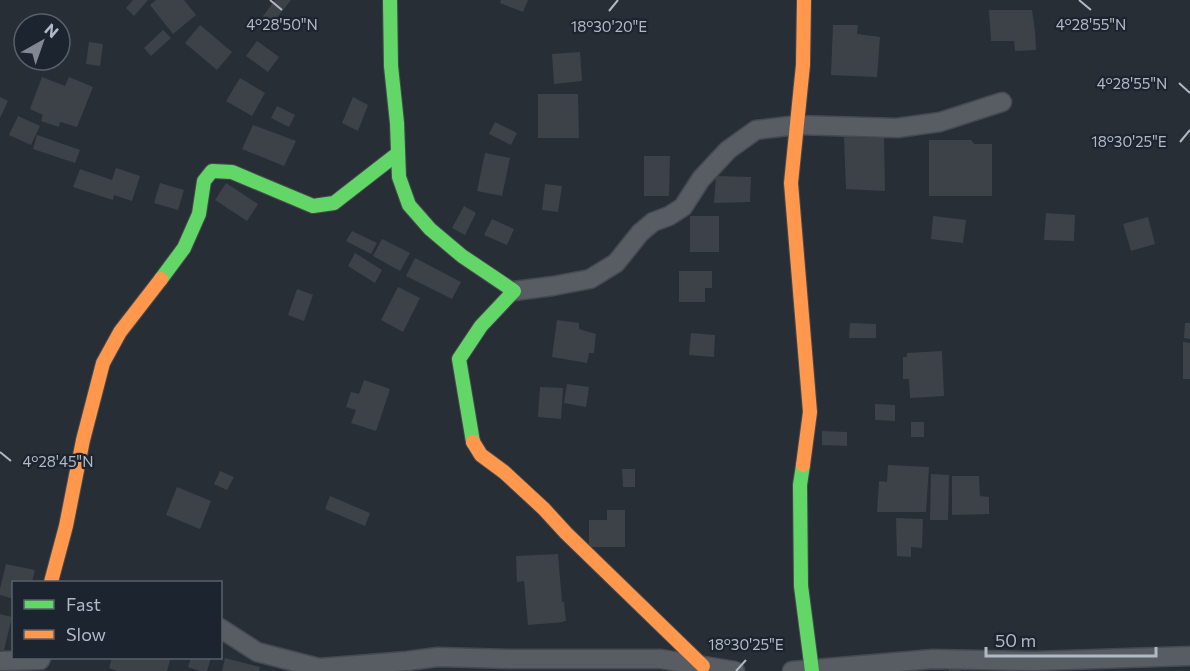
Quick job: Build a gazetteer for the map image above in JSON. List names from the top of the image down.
{
  "legend": ["Fast", "Slow"],
  "scale_bar": "50 m",
  "north": "top right",
  "coordinates": [
    "4°28'50\"N",
    "4°28'55\"N",
    "18°30'20\"E",
    "18°30'25\"E",
    "4°28'45\"N"
  ]
}
